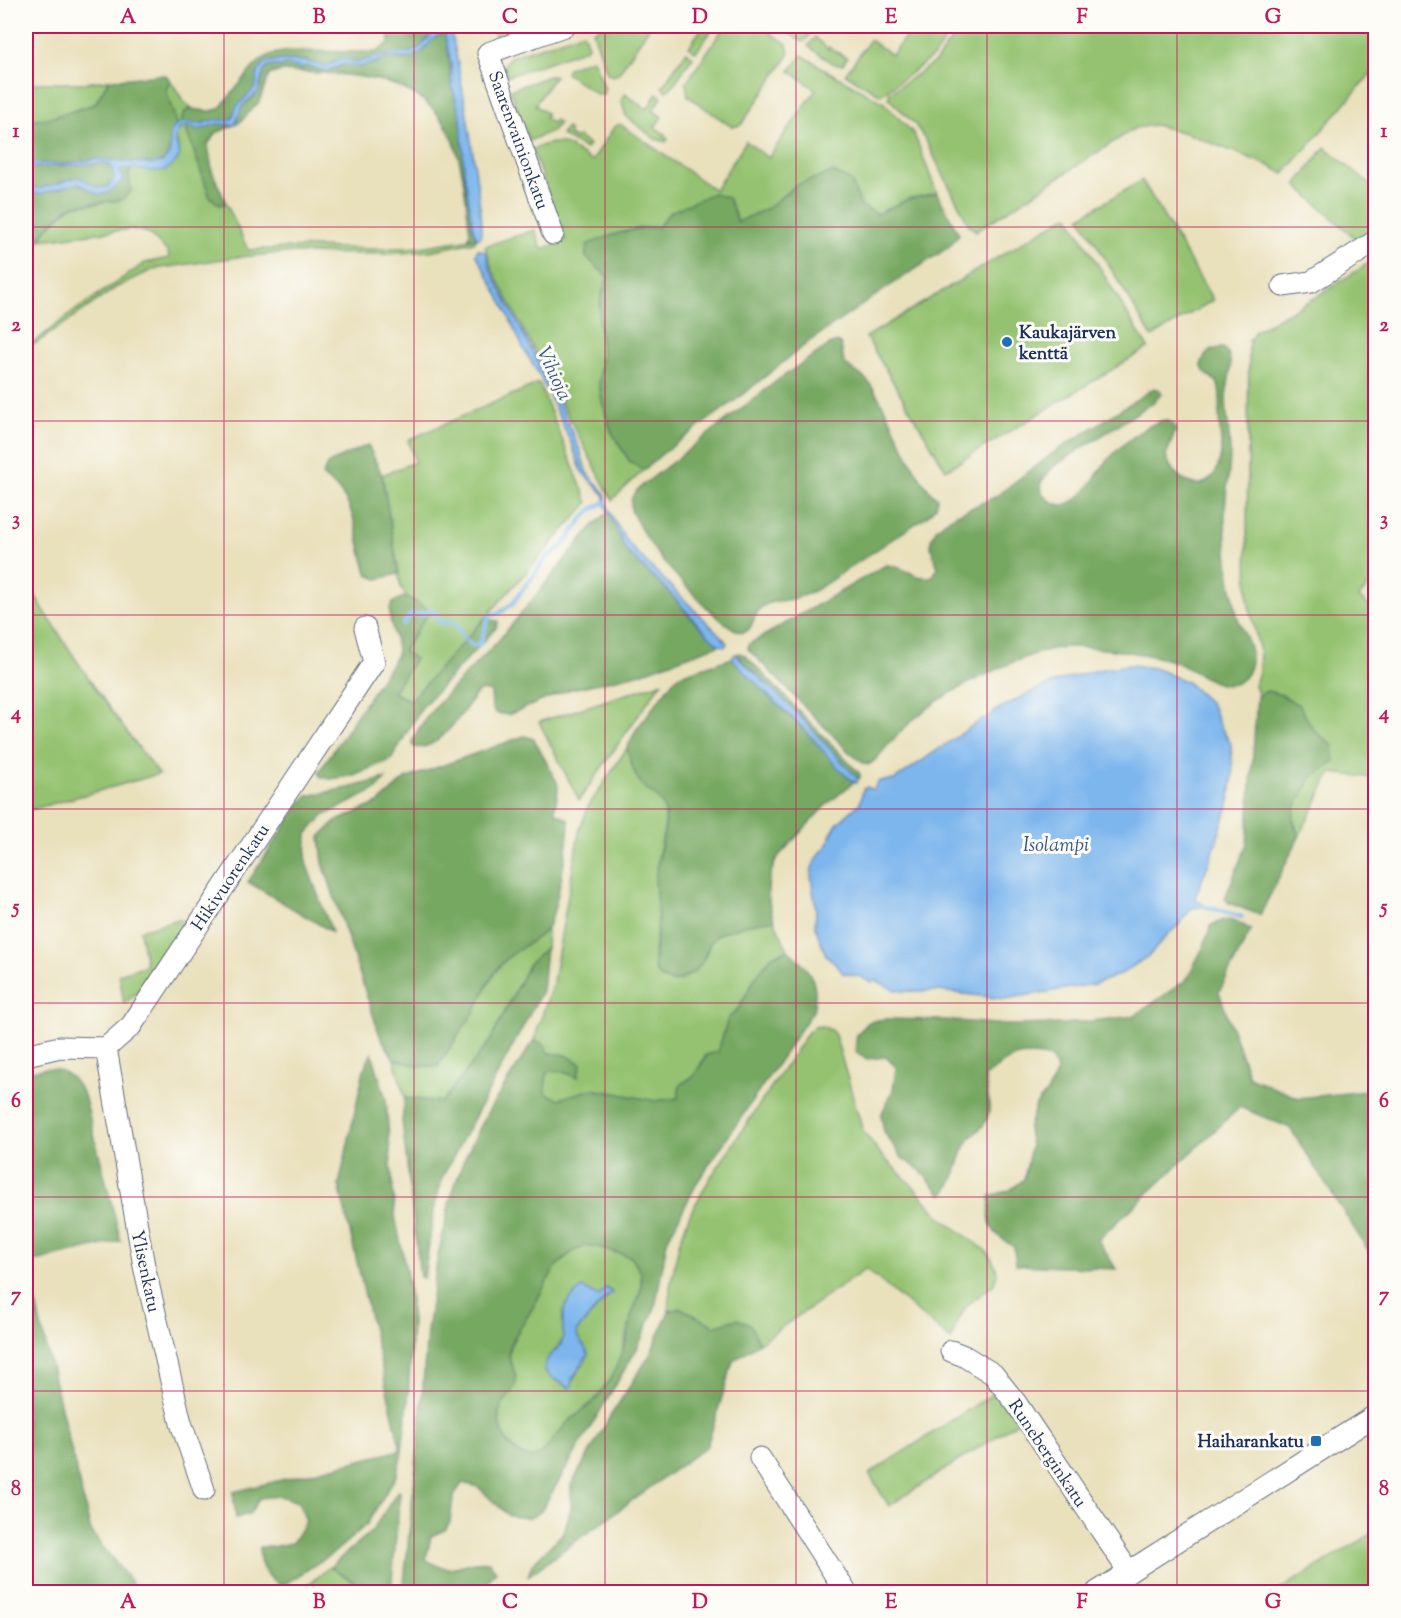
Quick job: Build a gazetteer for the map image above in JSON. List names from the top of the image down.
{
  "streets": {
    "street": [
      "Saarenvainionkatu",
      "Hikivuorenkatu",
      "Ylisenkatu",
      "Runeberginkatu"
    ]
  },
  "crossings": [
    ["Hikivuorenkatu", "Ylisenkatu"]
  ],
  "water": ["Vihioja", "Isolampi"],
  "places": {
    "other": ["Kaukajärven kenttä"],
    "transit": ["Haiharankatu"]
  },
  "grid": {
    "columns": [
      "A",
      "B",
      "C",
      "D",
      "E",
      "F",
      "G"
    ],
    "rows": [
      "1",
      "2",
      "3",
      "4",
      "5",
      "6",
      "7",
      "8"
    ]
  }
}
